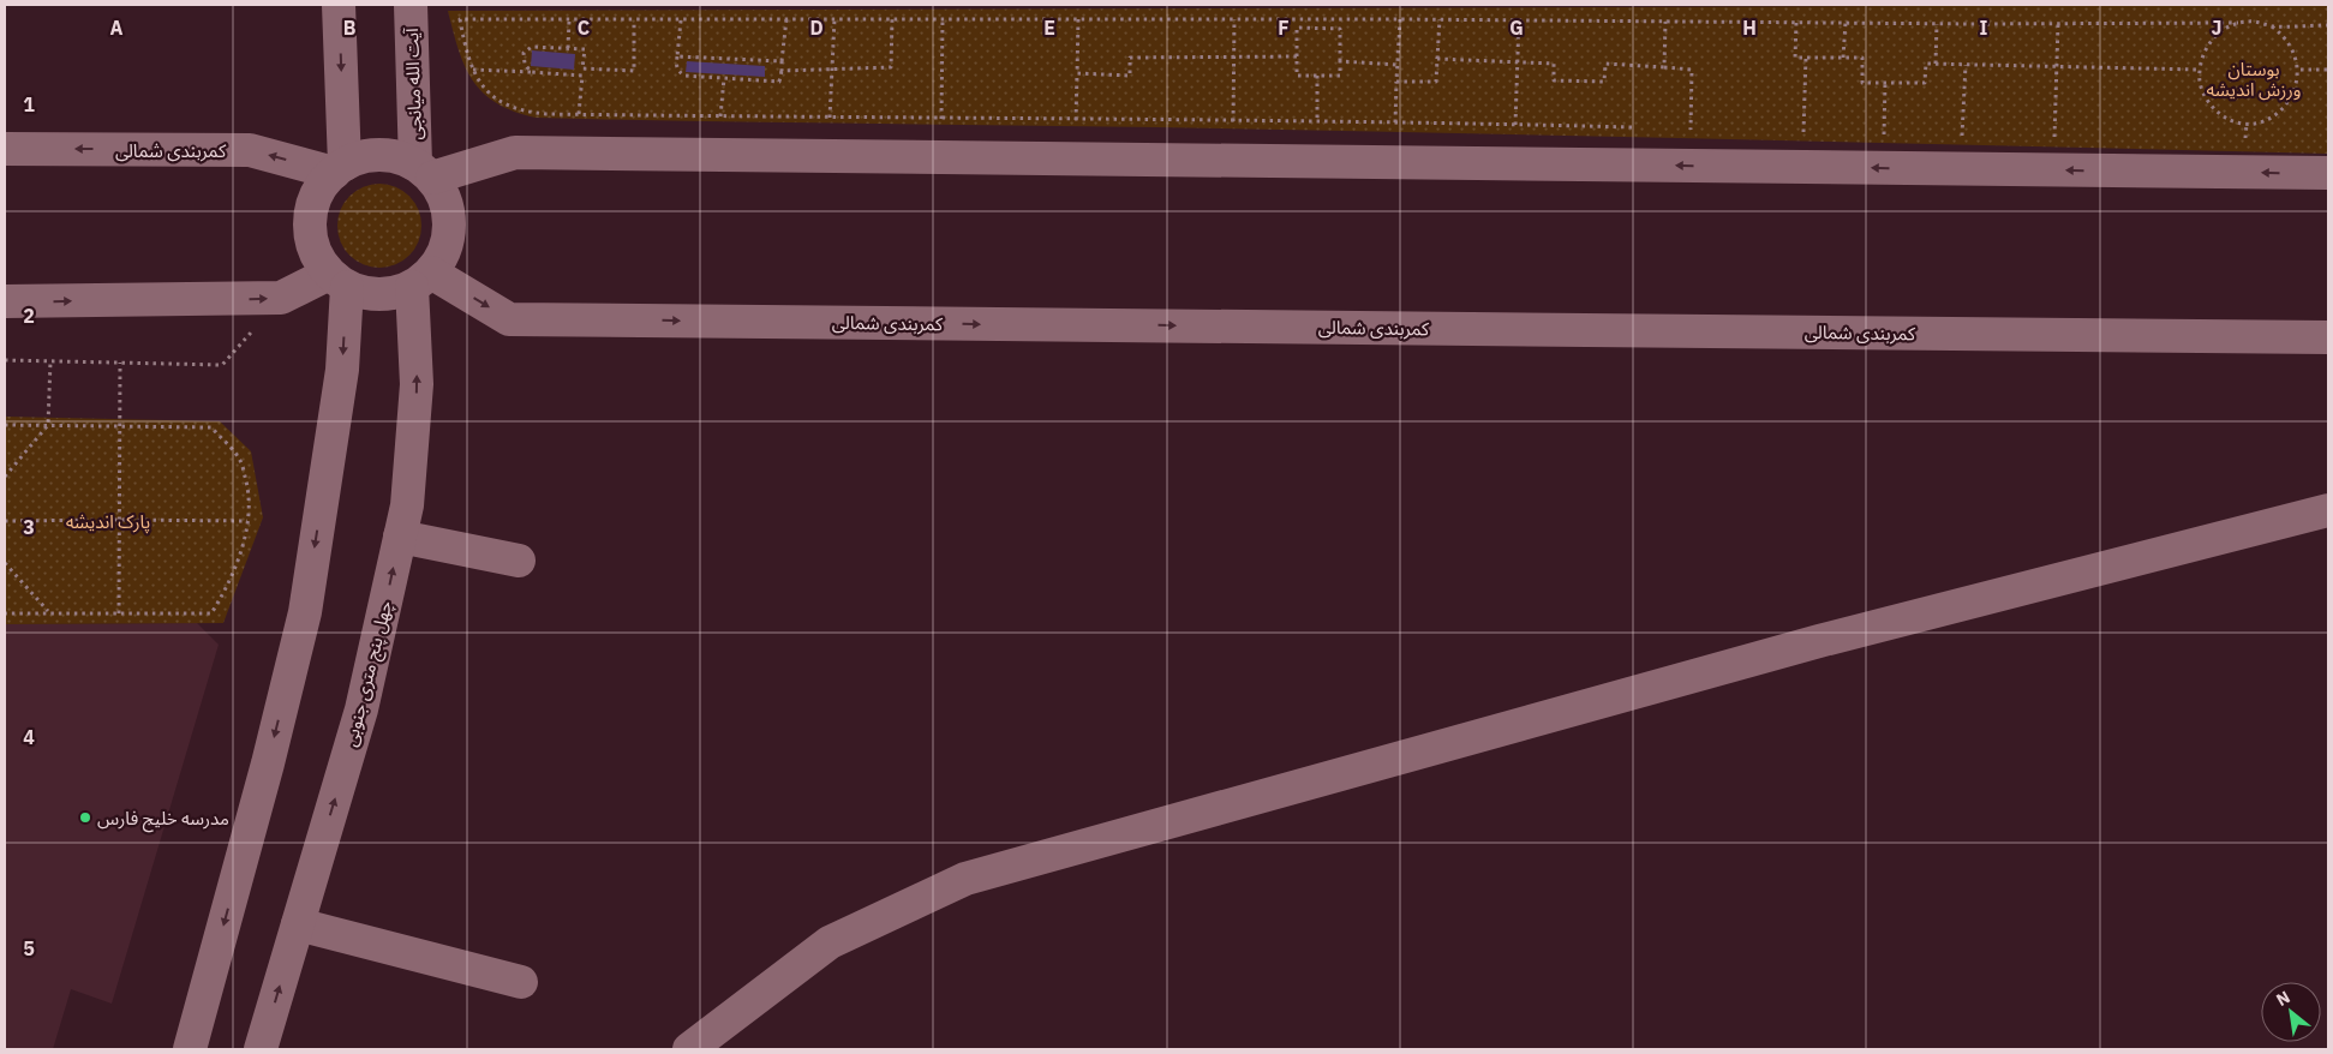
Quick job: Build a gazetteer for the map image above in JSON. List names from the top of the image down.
{
  "streets": {
    "main road": ["آیت الله میانجی", "کمربندی شمالی", "چهل پنج متری جنوبی"]
  },
  "crossings": [
    ["آیت الله میانجی", "کمربندی شمالی"],
    ["آیت الله میانجی", "چهل پنج متری جنوبی"],
    ["کمربندی شمالی", "چهل پنج متری جنوبی"]
  ],
  "parks": ["بوستان ورزش اندیشه", "پارک اندیشه"],
  "places": ["مدرسه خلیج فارس"],
  "north": "top left",
  "grid": {
    "columns": [
      "A",
      "B",
      "C",
      "D",
      "E",
      "F",
      "G",
      "H",
      "I",
      "J"
    ],
    "rows": [
      "1",
      "2",
      "3",
      "4",
      "5"
    ]
  }
}
